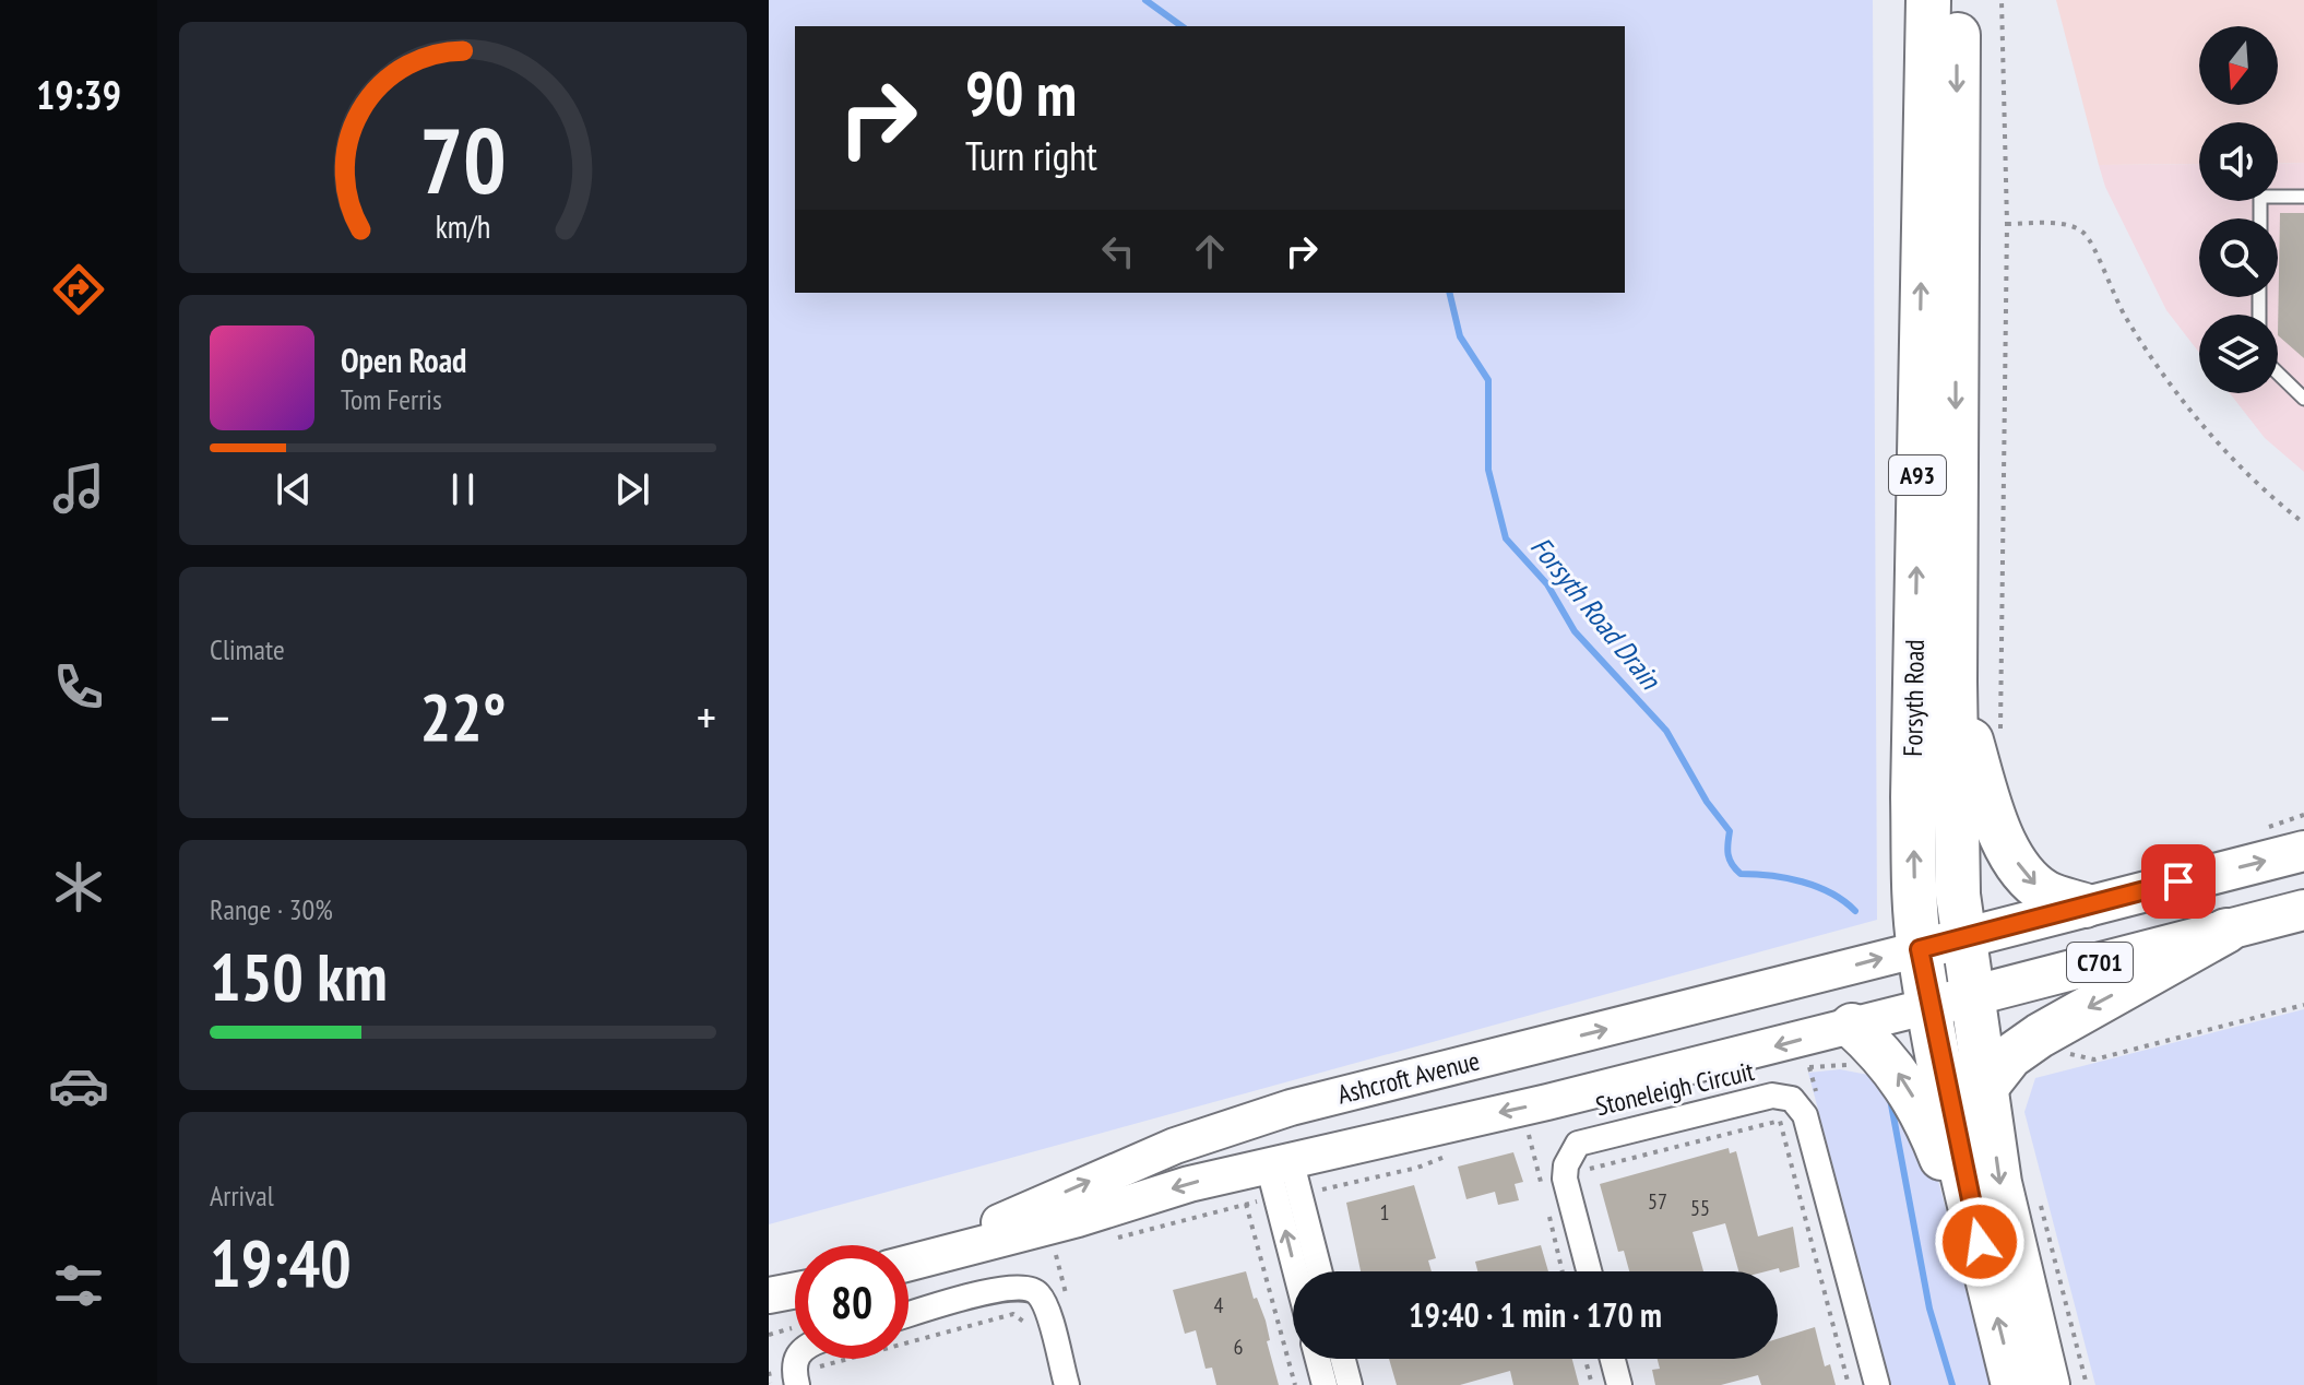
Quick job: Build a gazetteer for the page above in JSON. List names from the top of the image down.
{
  "streets": {
    "highway": ["A93", "Forsyth Road"],
    "main road": ["C701", "Ashcroft Avenue"],
    "street": ["Stoneleigh Circuit"]
  },
  "crossings": [
    ["Forsyth Road", "C701"],
    ["Forsyth Road", "Ashcroft Avenue"],
    ["C701", "Ashcroft Avenue"]
  ],
  "water": ["Forsyth Road Drain"],
  "house_numbers": [
    "57",
    "55",
    "1",
    "4",
    "6"
  ],
  "north": "bottom",
  "page": {
    "tabs": "19:39",
    "turn": ["90 m", "Turn right"],
    "song": ["Open Road", "Tom Ferris"],
    "tile": [
      "Climate",
      ["Range · 30%", "150 km"],
      ["Arrival", "19:40"]
    ],
    "heat": ["−", "22°", "+"],
    "limit": "80",
    "trip": "19:40 · 1 min · 170 m",
    "gauge": ["70", "km/h"]
  }
}
